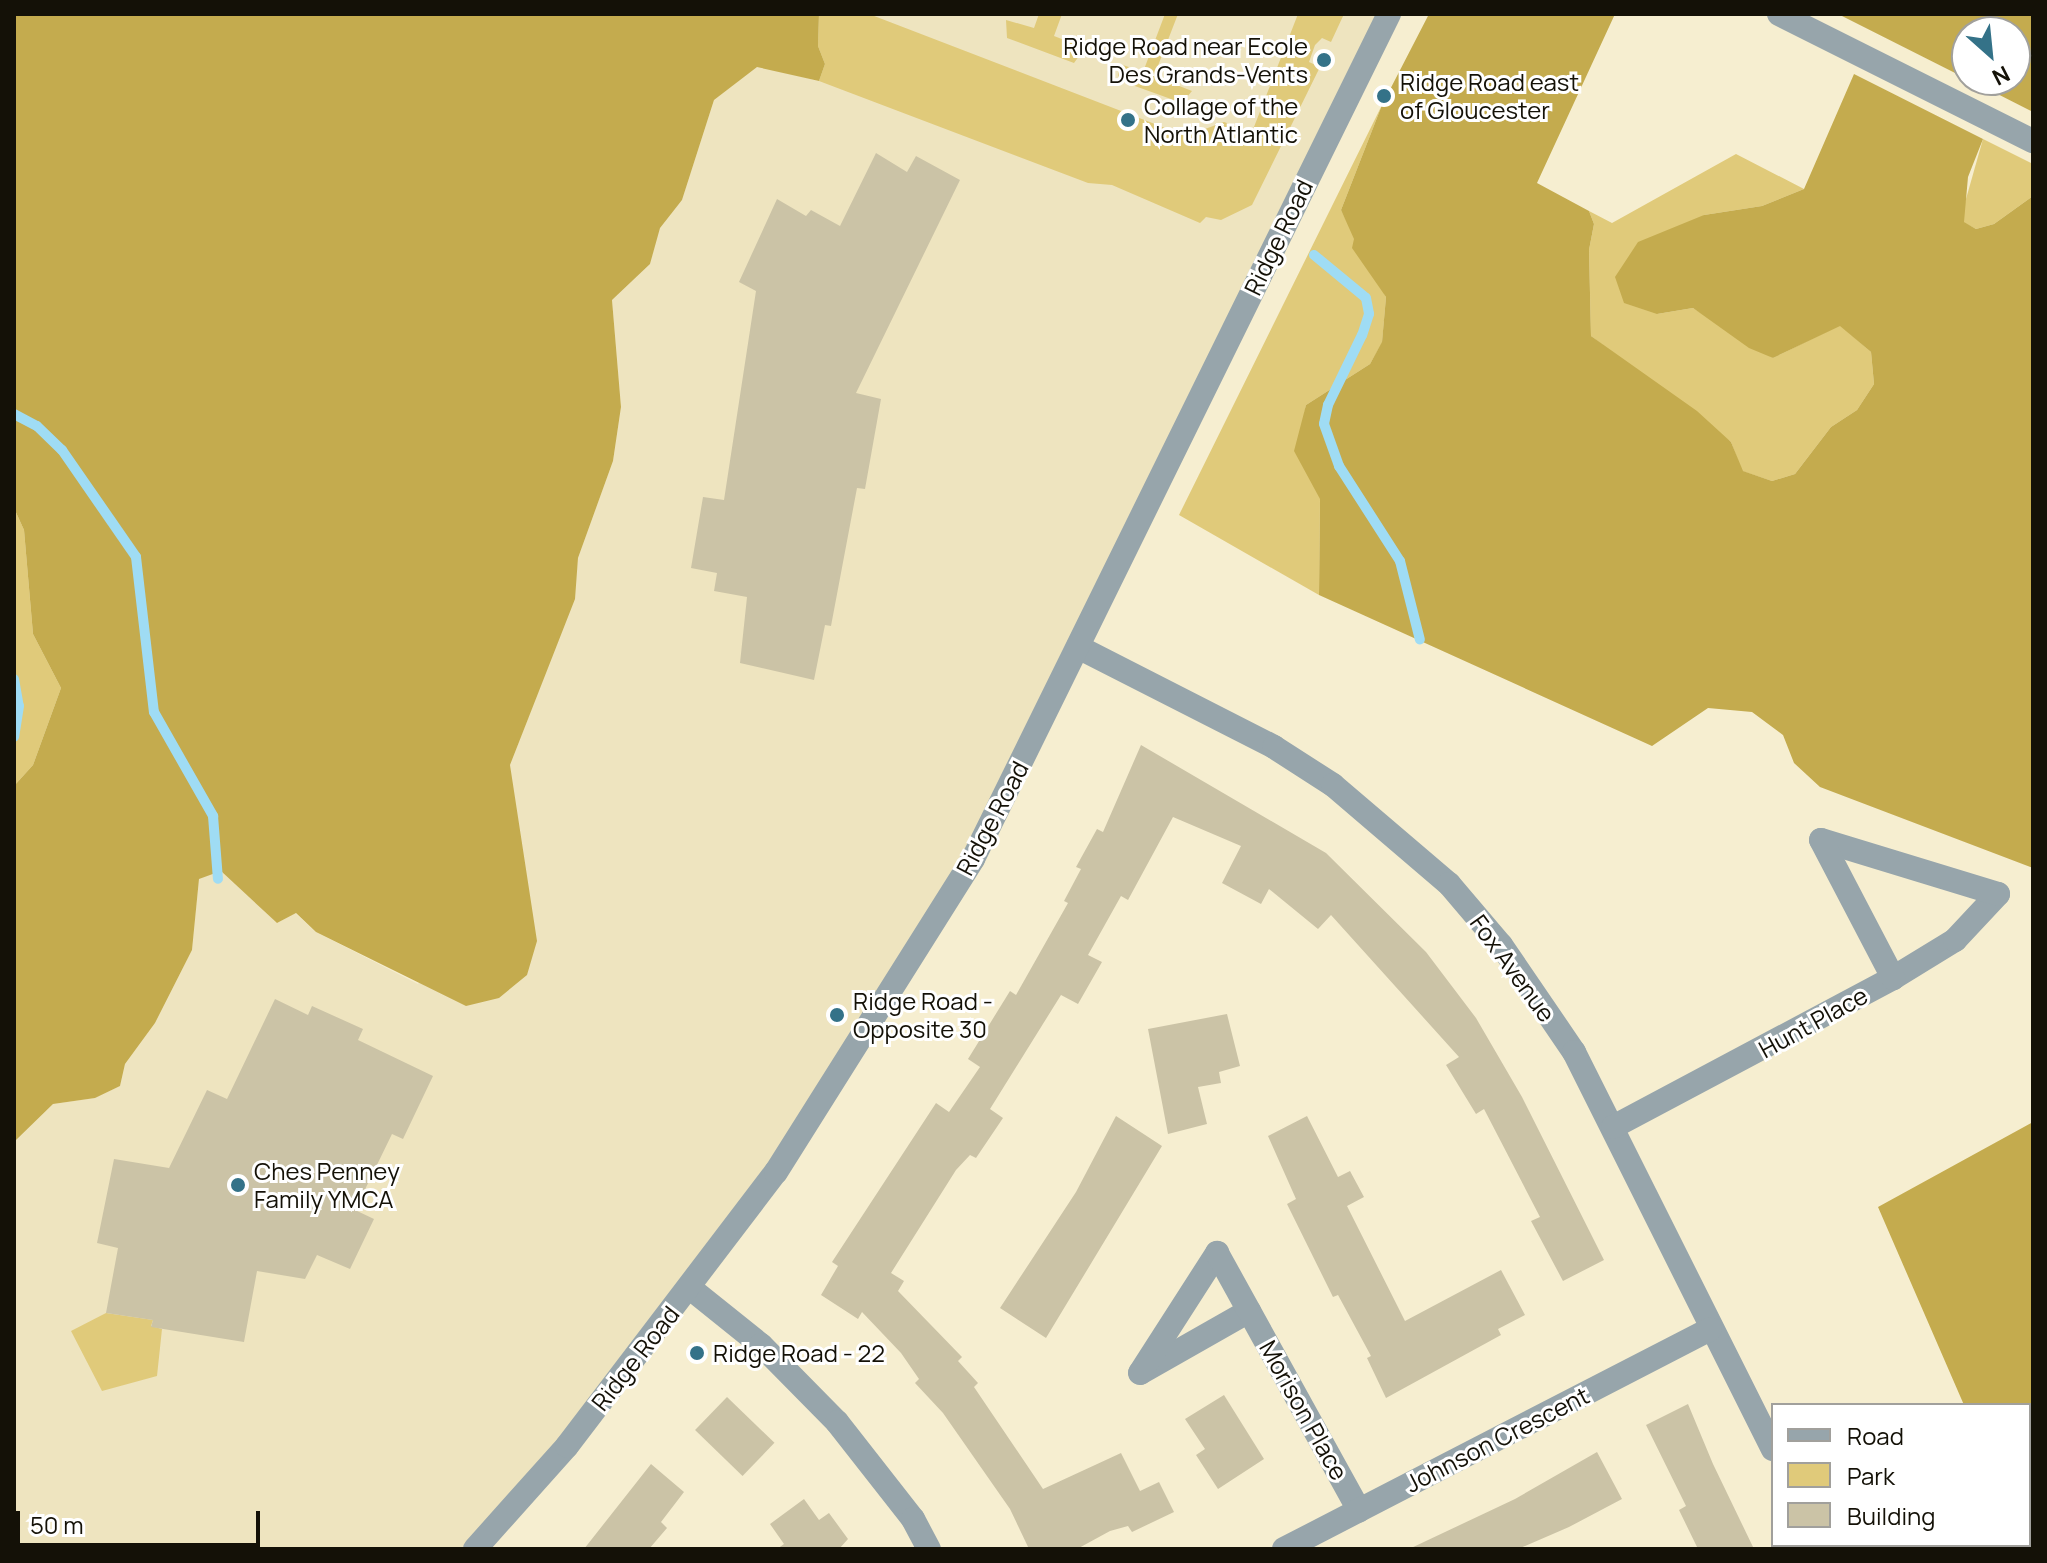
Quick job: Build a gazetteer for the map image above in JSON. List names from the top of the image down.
{
  "streets": {
    "street": [
      "Ridge Road",
      "Fox Avenue",
      "Hunt Place",
      "Morison Place",
      "Johnson Crescent"
    ]
  },
  "crossings": [
    ["Ridge Road", "Fox Avenue"],
    ["Fox Avenue", "Hunt Place"],
    ["Fox Avenue", "Johnson Crescent"],
    ["Morison Place", "Johnson Crescent"]
  ],
  "places": [
    "Ridge Road near Ecole Des Grands-Vents",
    "Ridge Road east of Gloucester",
    "Collage of the North Atlantic",
    "Ridge Road - Opposite 30",
    "Ches Penney Family YMCA",
    "Ridge Road - 22"
  ],
  "legend": ["Road", "Park", "Building"],
  "scale_bar": "50 m",
  "north": "bottom right"
}
